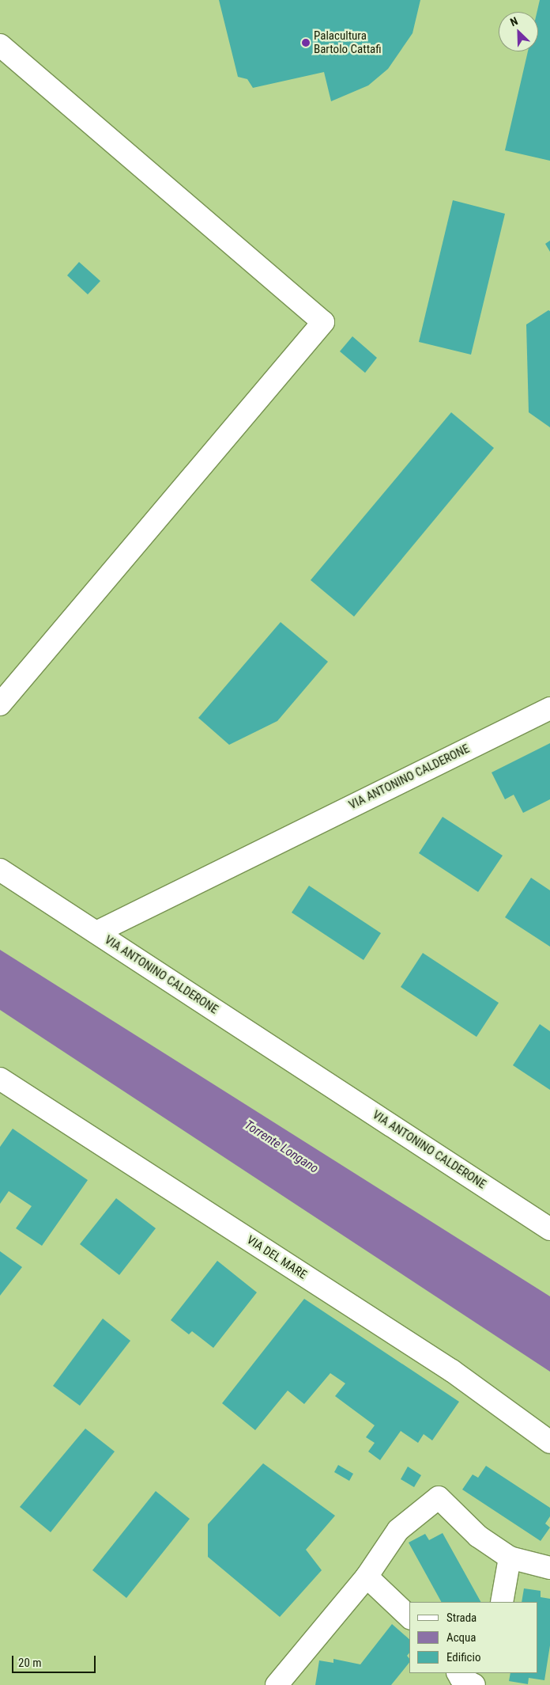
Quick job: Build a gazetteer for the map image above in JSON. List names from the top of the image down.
{
  "streets": {
    "street": ["VIA ANTONINO CALDERONE", "VIA DEL MARE"]
  },
  "water": ["Torrente Longano"],
  "places": ["Palacultura Bartolo Cattafi"],
  "legend": ["Strada", "Acqua", "Edificio"],
  "scale_bar": "20 m",
  "north": "top left"
}
